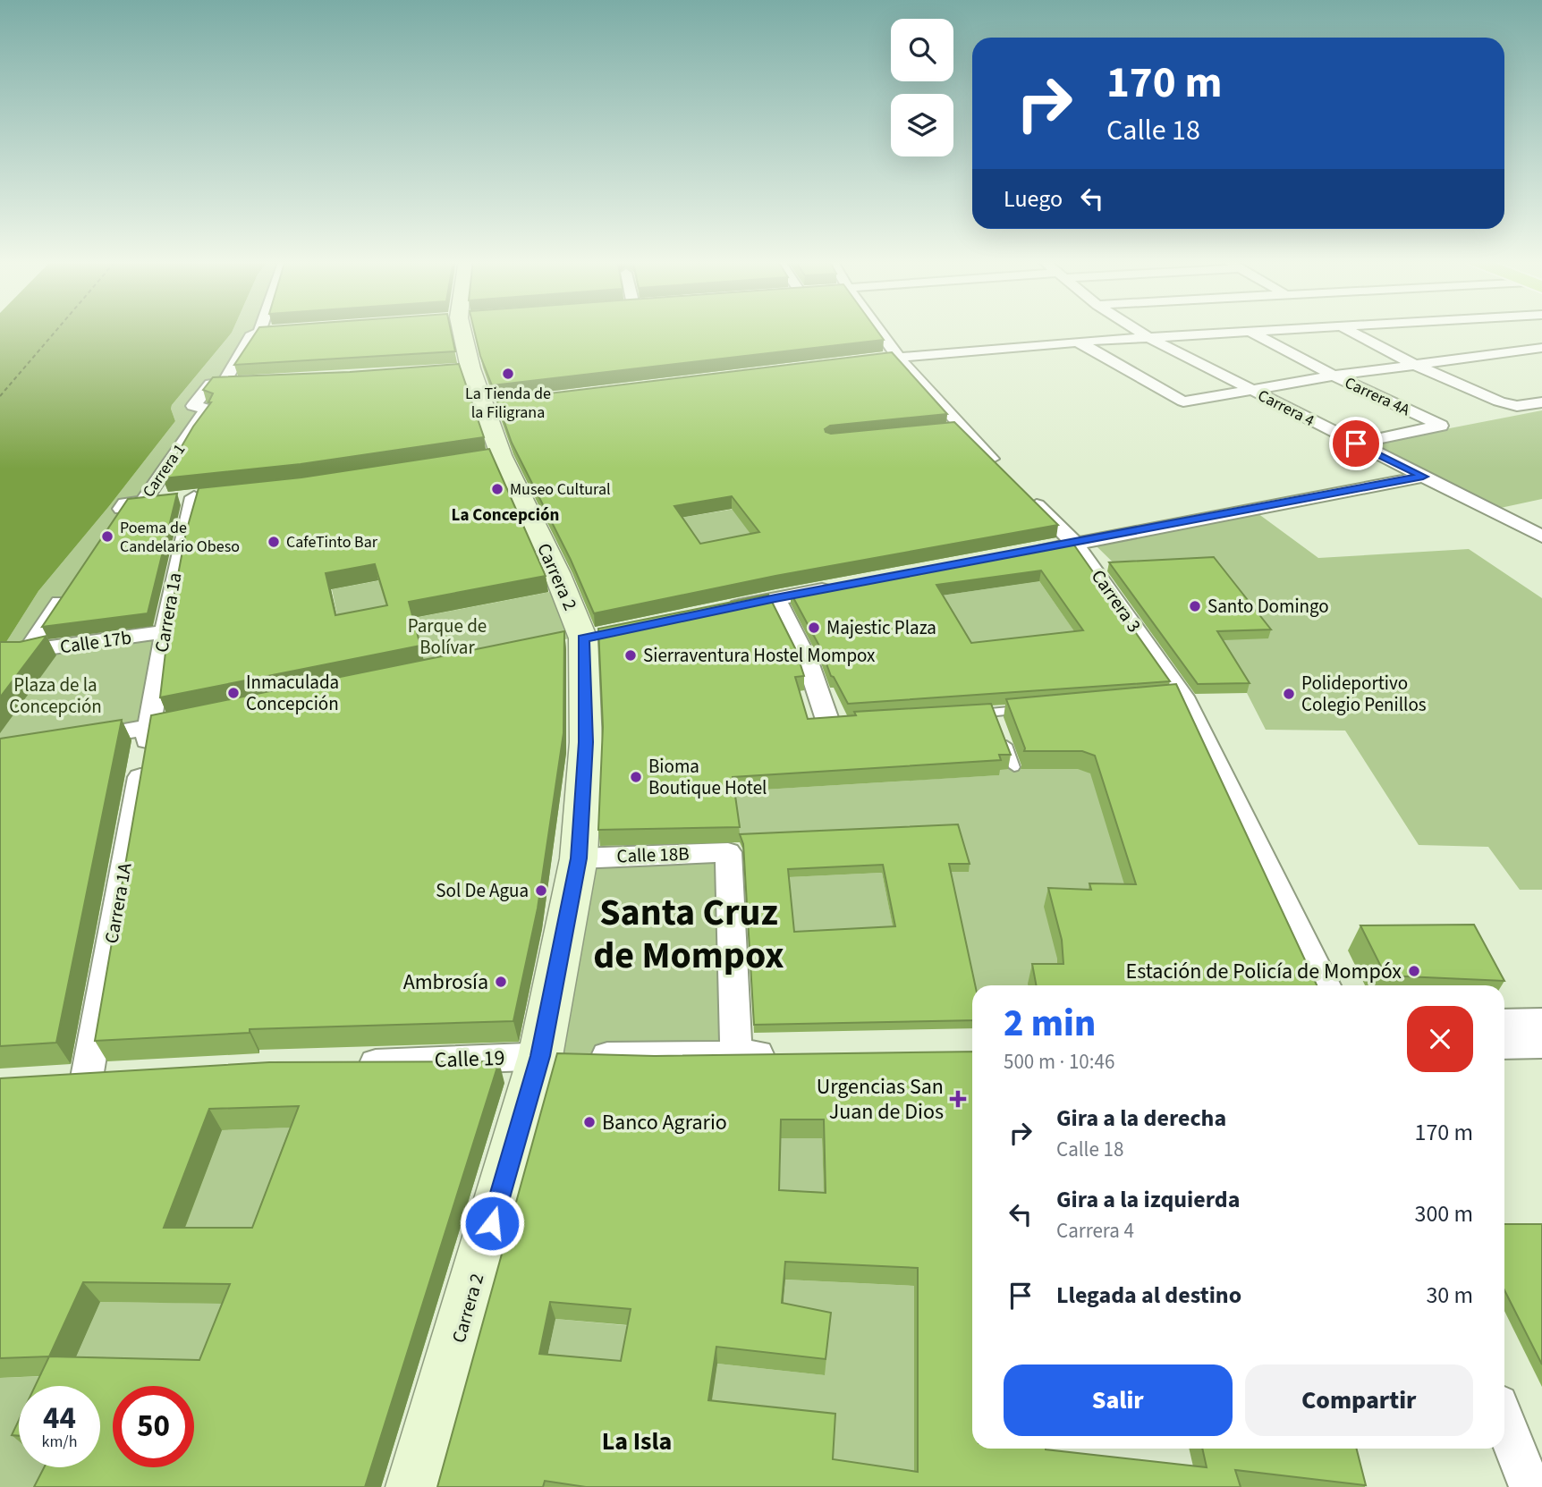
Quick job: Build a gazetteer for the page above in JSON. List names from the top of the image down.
{
  "streets": {
    "main road": ["Carrera 2"],
    "street": [
      "Carrera 4A",
      "Carrera 4",
      "Carrera 1",
      "Carrera 3",
      "Carrera 1a",
      "Calle 17b",
      "Calle 18B",
      "Carrera 1A",
      "Calle 19"
    ]
  },
  "crossings": [
    ["Carrera 4A", "Carrera 4"],
    ["Carrera 1", "Carrera 1a"],
    ["Carrera 2", "Calle 18B"],
    ["Carrera 2", "Calle 19"],
    ["Carrera 1a", "Calle 17b"],
    ["Carrera 1a", "Carrera 1A"],
    ["Calle 18B", "Calle 19"]
  ],
  "districts": ["La Concepción", "Santa Cruz de Mompox", "La Isla"],
  "parks": ["Parque de Bolívar", "Plaza de la Concepción"],
  "places": {
    "other": [
      "La Tienda de la Filigrana",
      "Museo Cultural",
      "Poema de Candelario Obeso",
      "CafeTinto Bar",
      "Santo Domingo",
      "Majestic Plaza",
      "Sierraventura Hostel Mompox",
      "Inmaculada Concepción",
      "Polideportivo Colegio Penillos",
      "Bioma Boutique Hotel",
      "Sol De Agua",
      "Estación de Policía de Mompóx",
      "Ambrosía",
      "Banco Agrario"
    ],
    "health": ["Urgencias San Juan de Dios"]
  },
  "page": {
    "turn": ["170 m", "Calle 18"],
    "then": "Luego",
    "heading": ["2 min", "500 m · 10:46"],
    "list": [
      {
        "name": "Gira a la derecha",
        "note": "Calle 18",
        "value": "170 m"
      },
      {
        "name": "Gira a la izquierda",
        "note": "Carrera 4",
        "value": "300 m"
      },
      {
        "name": "Llegada al destino",
        "value": "30 m"
      }
    ],
    "buttons": ["Salir", "Compartir"],
    "speed": "44 km/h",
    "limit": "50"
  }
}
